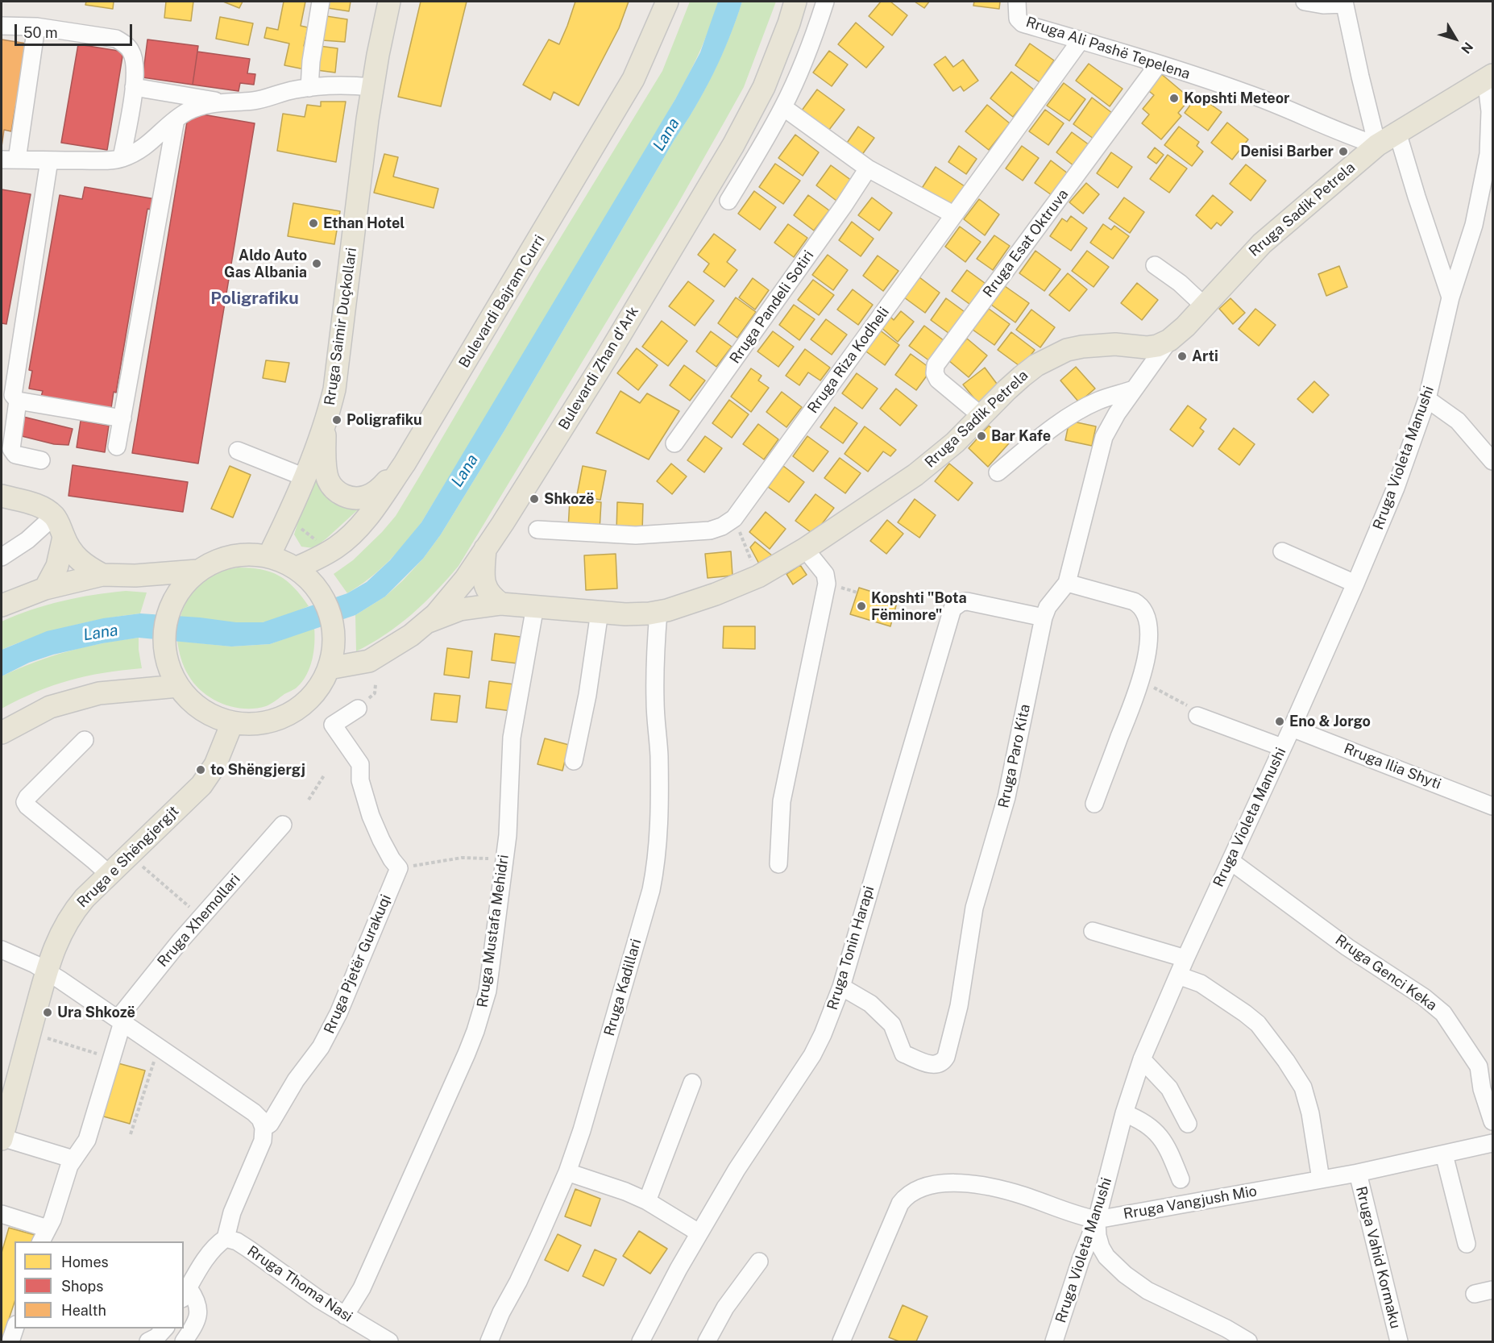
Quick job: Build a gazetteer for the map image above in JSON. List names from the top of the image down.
{
  "streets": {
    "main road": [
      "Rruga Sadik Petrela",
      "Bulevardi Bajram Curri",
      "Rruga Saimir Duçkollari",
      "Bulevardi Zhan d'Ark",
      "Rruga e Shëngjergjt"
    ],
    "street": [
      "Rruga Ali Pashë Tepelena",
      "Rruga Esat Oktruva",
      "Rruga Pandeli Sotiri",
      "Rruga Riza Kodheli",
      "Rruga Violeta Manushi",
      "Rruga Paro Kita",
      "Rruga Ilia Shyti",
      "Rruga Xhemollari",
      "Rruga Mustafa Mehidri",
      "Rruga Tonin Harapi",
      "Rruga Pjetër Gurakuqi",
      "Rruga Genci Keka",
      "Rruga Kadillari",
      "Rruga Vangjush Mio",
      "Rruga Vahid Kormaku",
      "Rruga Thoma Nasi"
    ]
  },
  "crossings": [
    ["Rruga Ali Pashë Tepelena", "Rruga Sadik Petrela"],
    ["Rruga Ali Pashë Tepelena", "Rruga Esat Oktruva"],
    ["Rruga Ali Pashë Tepelena", "Rruga Riza Kodheli"],
    ["Rruga Sadik Petrela", "Rruga Esat Oktruva"],
    ["Rruga Sadik Petrela", "Bulevardi Zhan d'Ark"],
    ["Rruga Sadik Petrela", "Rruga Violeta Manushi"],
    ["Rruga Sadik Petrela", "Rruga Paro Kita"],
    ["Rruga Sadik Petrela", "Rruga Mustafa Mehidri"],
    ["Rruga Sadik Petrela", "Rruga Kadillari"],
    ["Bulevardi Bajram Curri", "Rruga Saimir Duçkollari"],
    ["Bulevardi Bajram Curri", "Bulevardi Zhan d'Ark"],
    ["Bulevardi Bajram Curri", "Rruga e Shëngjergjt"],
    ["Rruga Saimir Duçkollari", "Bulevardi Zhan d'Ark"],
    ["Rruga Saimir Duçkollari", "Rruga e Shëngjergjt"],
    ["Bulevardi Zhan d'Ark", "Rruga e Shëngjergjt"],
    ["Rruga Violeta Manushi", "Rruga Ilia Shyti"],
    ["Rruga Violeta Manushi", "Rruga Genci Keka"],
    ["Rruga Violeta Manushi", "Rruga Vangjush Mio"],
    ["Rruga Paro Kita", "Rruga Tonin Harapi"],
    ["Rruga Mustafa Mehidri", "Rruga Thoma Nasi"],
    ["Rruga Vangjush Mio", "Rruga Vahid Kormaku"]
  ],
  "districts": ["Poligrafiku"],
  "water": ["Lana"],
  "places": [
    "Kopshti Meteor",
    "Denisi Barber",
    "Ethan Hotel",
    "Aldo Auto Gas Albania",
    "Arti",
    "Poligrafiku",
    "Bar Kafe",
    "Shkozë",
    "Kopshti \"Bota Fëminore\"",
    "Eno & Jorgo",
    "to Shëngjergj",
    "Ura Shkozë"
  ],
  "legend": ["Homes", "Shops", "Health"],
  "scale_bar": "50 m",
  "north": "bottom right"
}
